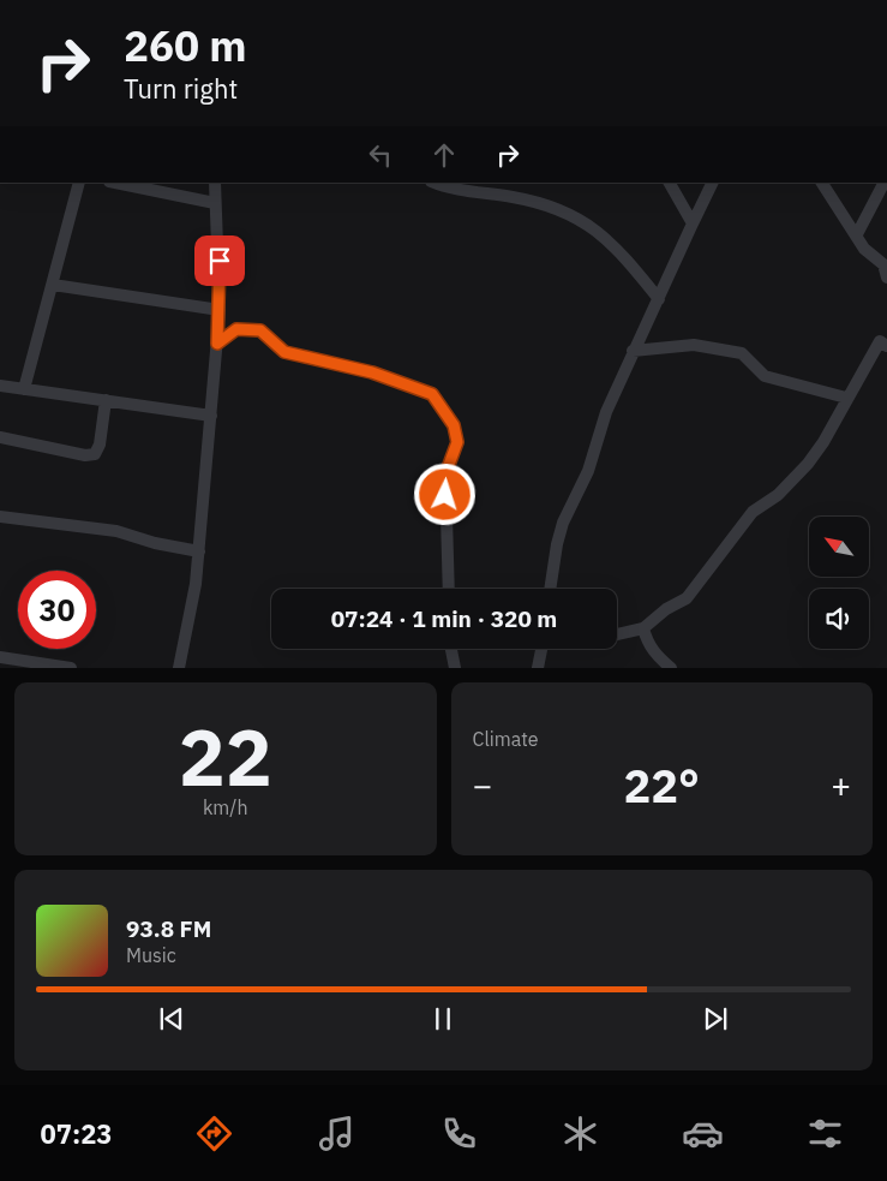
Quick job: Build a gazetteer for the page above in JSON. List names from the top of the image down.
{
  "north": "top left",
  "page": {
    "turn": ["260 m", "Turn right"],
    "limit": "30",
    "trip": "07:24 · 1 min · 320 m",
    "tile": [
      ["22", "km/h"],
      "Climate"
    ],
    "heat": ["−", "22°", "+"],
    "song": ["93.8 FM", "Music"],
    "tabs": "07:23"
  }
}
